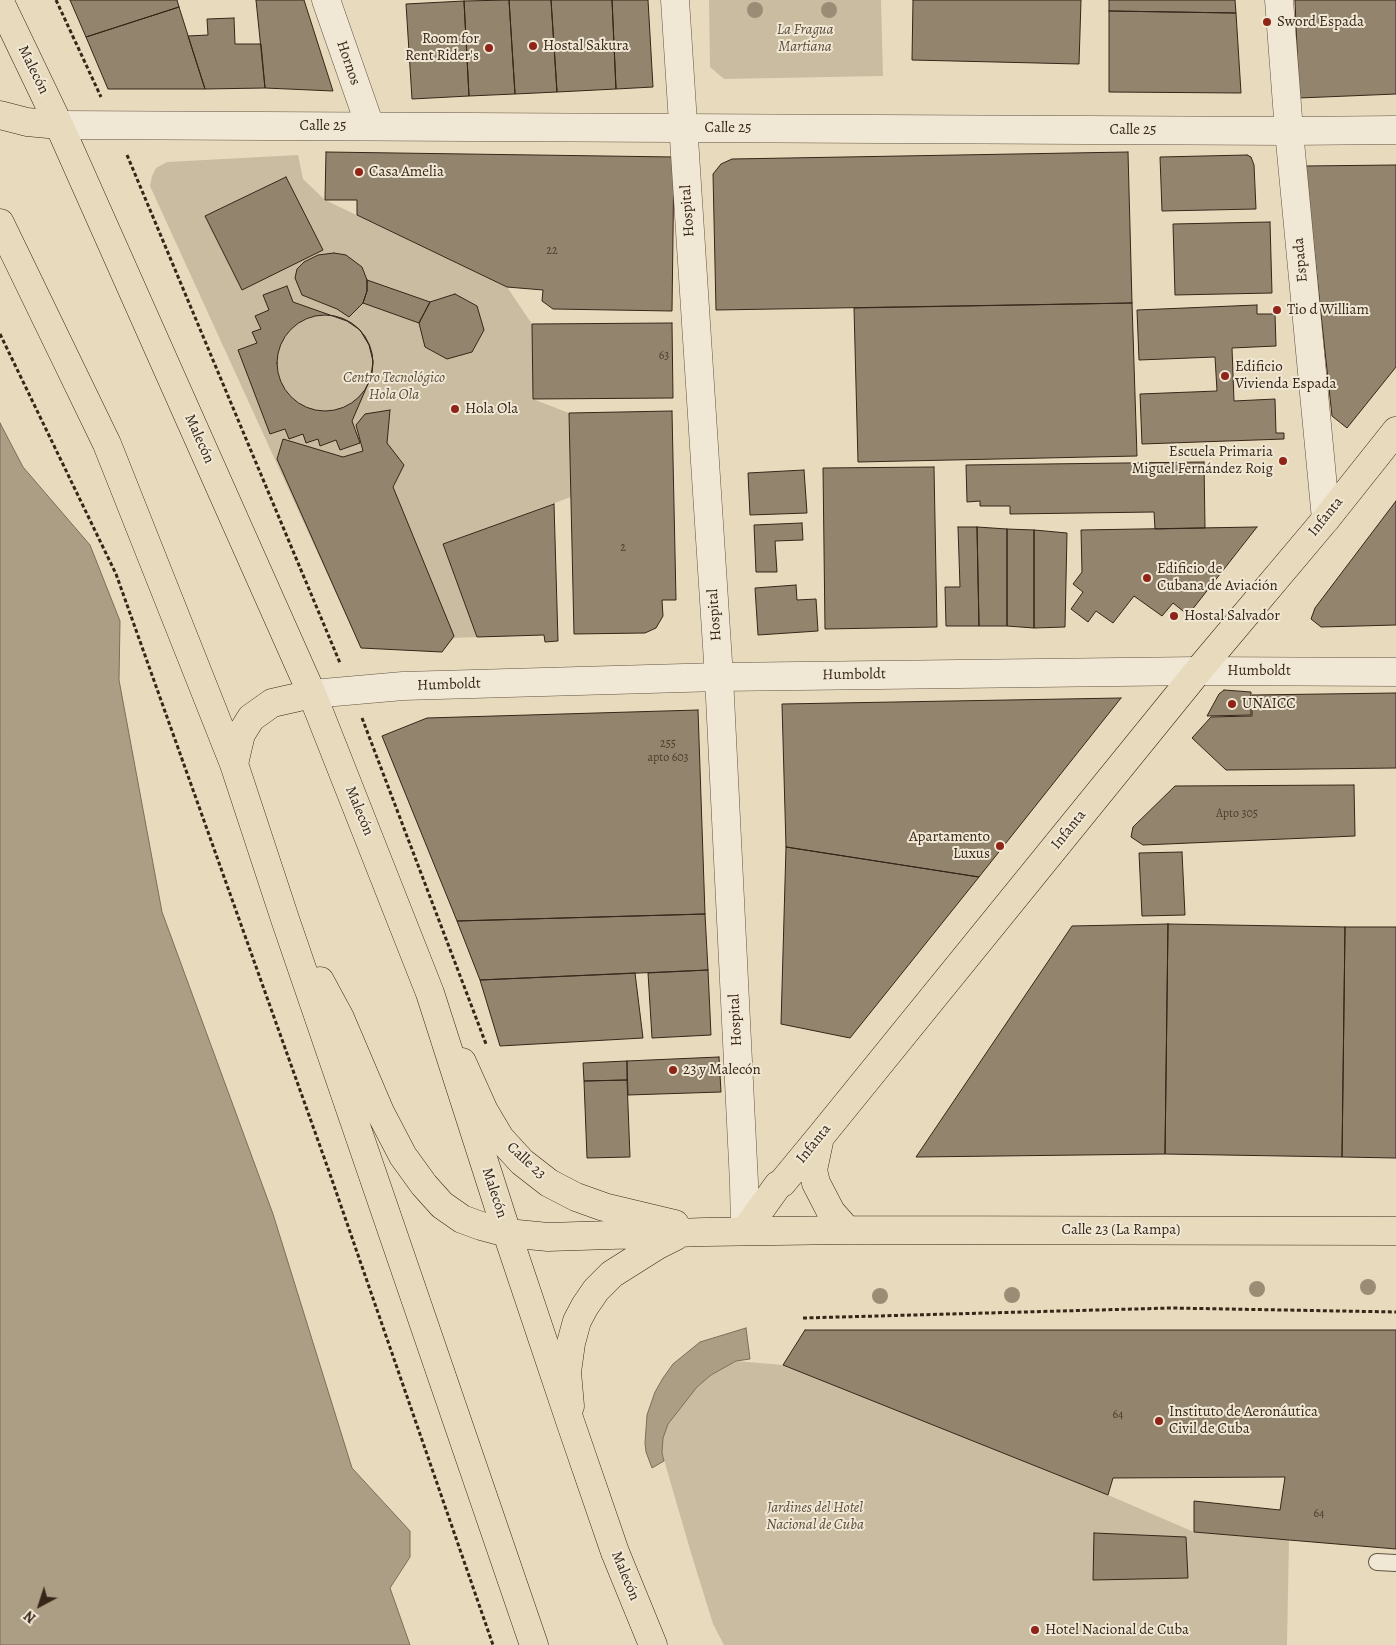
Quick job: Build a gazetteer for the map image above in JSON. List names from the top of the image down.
{
  "streets": {
    "main road": [
      "Malecón",
      "Infanta",
      "Calle 23",
      "Calle 23 (La Rampa)"
    ],
    "street": [
      "Hornos",
      "Calle 25",
      "Hospital",
      "Espada",
      "Humboldt"
    ]
  },
  "crossings": [
    ["Hornos", "Calle 25"],
    ["Malecón", "Calle 25"],
    ["Malecón", "Humboldt"],
    ["Malecón", "Calle 23"],
    ["Calle 25", "Hospital"],
    ["Calle 25", "Espada"],
    ["Hospital", "Infanta"],
    ["Hospital", "Humboldt"],
    ["Hospital", "Calle 23"],
    ["Espada", "Infanta"],
    ["Infanta", "Humboldt"],
    ["Infanta", "Calle 23"],
    ["Calle 23", "Calle 23 (La Rampa)"]
  ],
  "parks": ["La Fragua Martiana", "Centro Tecnológico Hola Ola", "Jardines del Hotel Nacional de Cuba"],
  "places": [
    "Sword Espada",
    "Hostal Sakura",
    "Room for Rent Rider's",
    "Casa Amelia",
    "Tio d William",
    "Edificio Vivienda Espada",
    "Hola Ola",
    "Escuela Primaria Miguel Fernández Roig",
    "Edificio de Cubana de Aviación",
    "Hostal Salvador",
    "UNAICC",
    "Apartamento Luxus",
    "23 y Malecón",
    "Instituto de Aeronáutica Civil de Cuba",
    "Hotel Nacional de Cuba"
  ],
  "house_numbers": [
    "22",
    "63",
    "2",
    "255 apto 603",
    "Apto 305",
    "64",
    "64"
  ],
  "north": "bottom left"
}
